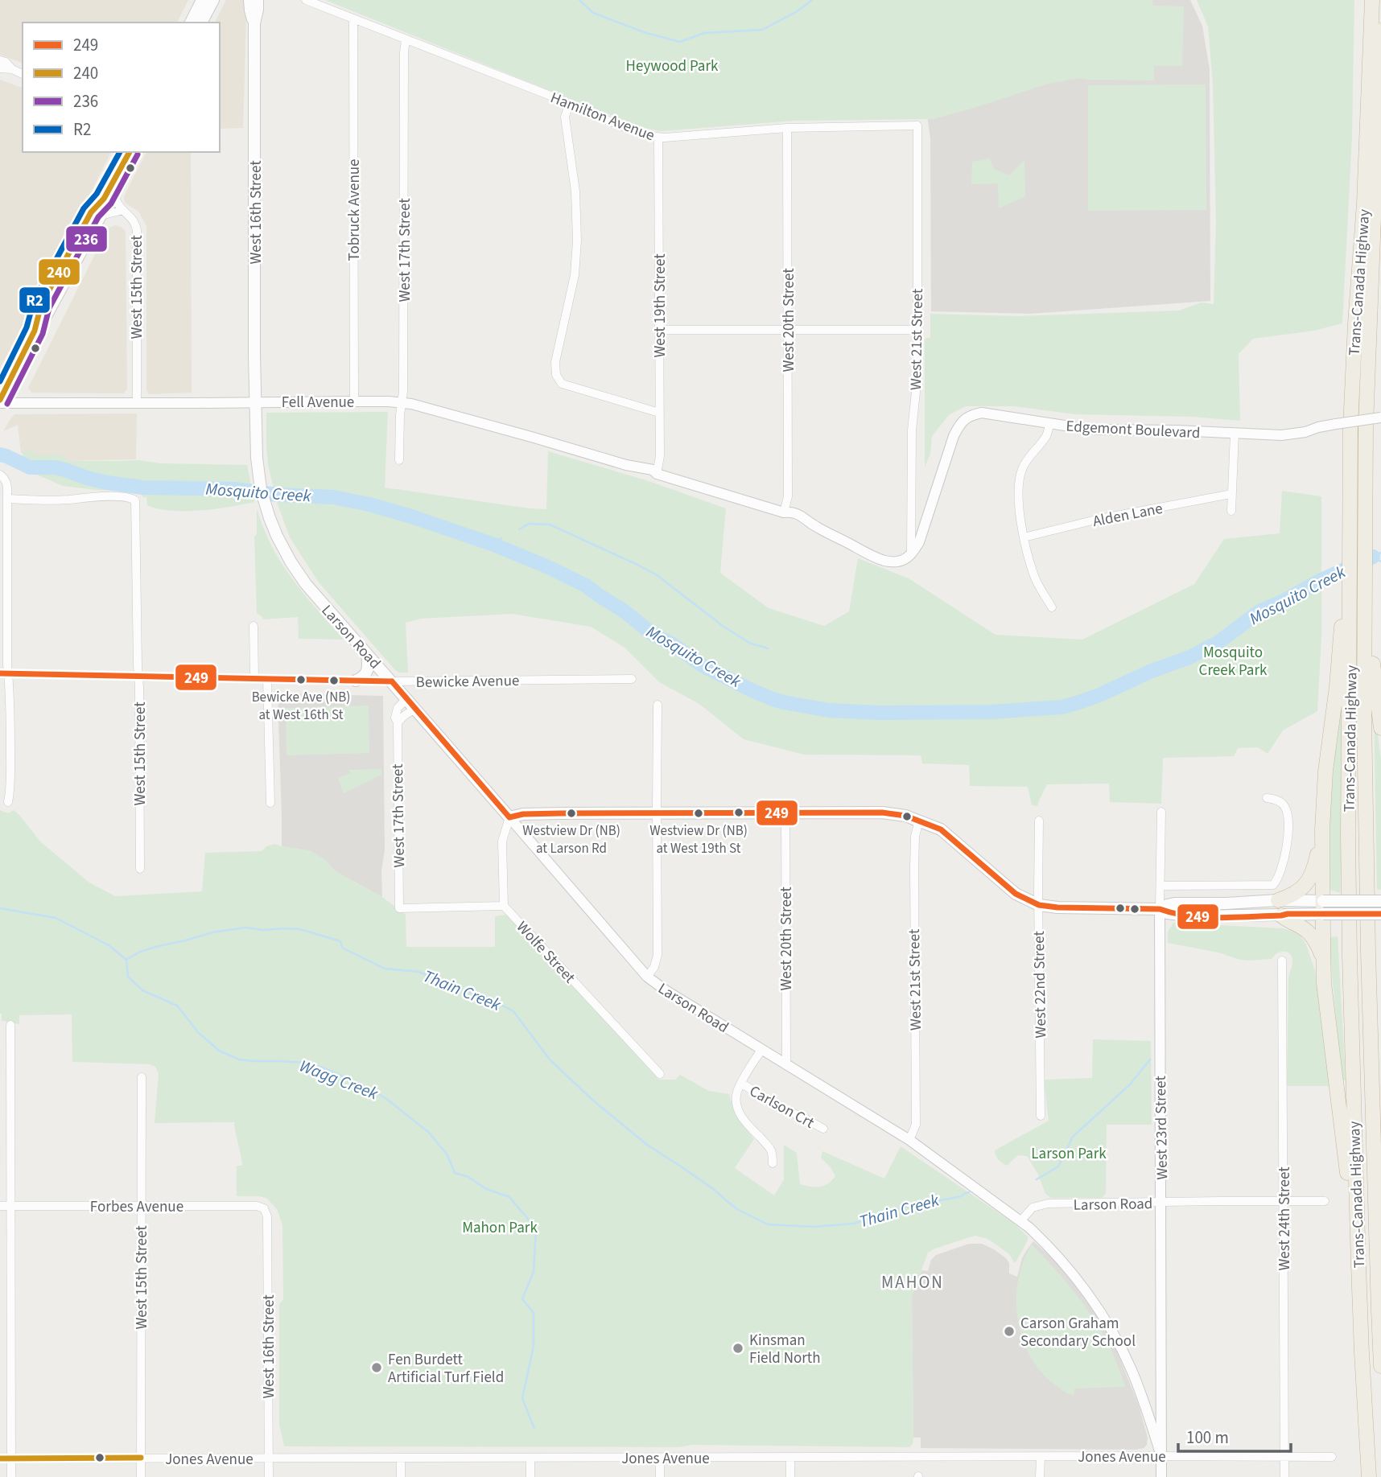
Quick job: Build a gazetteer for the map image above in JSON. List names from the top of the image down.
{
  "streets": {
    "highway": ["Trans-Canada Highway"],
    "main road": ["West 16th Street", "Larson Road"],
    "street": [
      "Hamilton Avenue",
      "Tobruck Avenue",
      "West 17th Street",
      "West 15th Street",
      "West 19th Street",
      "West 20th Street",
      "West 21st Street",
      "Fell Avenue",
      "Edgemont Boulevard",
      "Alden Lane",
      "Bewicke Avenue",
      "Wolfe Street",
      "West 22nd Street",
      "Carlson Crt",
      "West 23rd Street",
      "Forbes Avenue",
      "West 24th Street",
      "Jones Avenue"
    ]
  },
  "crossings": [
    ["Hamilton Avenue", "Tobruck Avenue"],
    ["Hamilton Avenue", "West 17th Street"],
    ["Hamilton Avenue", "West 19th Street"],
    ["Hamilton Avenue", "West 20th Street"],
    ["Hamilton Avenue", "West 21st Street"],
    ["Tobruck Avenue", "Fell Avenue"],
    ["West 16th Street", "Fell Avenue"],
    ["West 16th Street", "Larson Road"],
    ["West 16th Street", "Forbes Avenue"],
    ["West 16th Street", "Jones Avenue"],
    ["West 17th Street", "Fell Avenue"],
    ["West 17th Street", "Larson Road"],
    ["West 17th Street", "Wolfe Street"],
    ["West 15th Street", "Fell Avenue"],
    ["West 15th Street", "Bewicke Avenue"],
    ["West 15th Street", "Forbes Avenue"],
    ["West 15th Street", "Jones Avenue"],
    ["West 19th Street", "Fell Avenue"],
    ["West 20th Street", "Fell Avenue"],
    ["West 20th Street", "Larson Road"],
    ["West 21st Street", "Fell Avenue"],
    ["West 21st Street", "Edgemont Boulevard"],
    ["West 21st Street", "Larson Road"],
    ["Fell Avenue", "Edgemont Boulevard"],
    ["Fell Avenue", "Larson Road"],
    ["Larson Road", "Bewicke Avenue"],
    ["Larson Road", "West 23rd Street"],
    ["Larson Road", "West 24th Street"],
    ["West 23rd Street", "Jones Avenue"],
    ["West 24th Street", "Jones Avenue"]
  ],
  "districts": ["MAHON"],
  "water": ["Mosquito Creek", "Thain Creek", "Wagg Creek"],
  "parks": [
    "Heywood Park",
    "Mosquito Creek Park",
    "Larson Park",
    "Mahon Park"
  ],
  "places": [
    "Bewicke Ave (NB) at West 16th St",
    "Westview Dr (NB) at Larson Rd",
    "Westview Dr (NB) at West 19th St",
    "Carson Graham Secondary School",
    "Kinsman Field North",
    "Fen Burdett Artificial Turf Field"
  ],
  "lines": [
    "transit line 240",
    "transit line R2",
    "transit line 236",
    "transit line 249"
  ],
  "legend": [
    "249",
    "240",
    "236",
    "R2"
  ],
  "scale_bar": "100 m"
}
